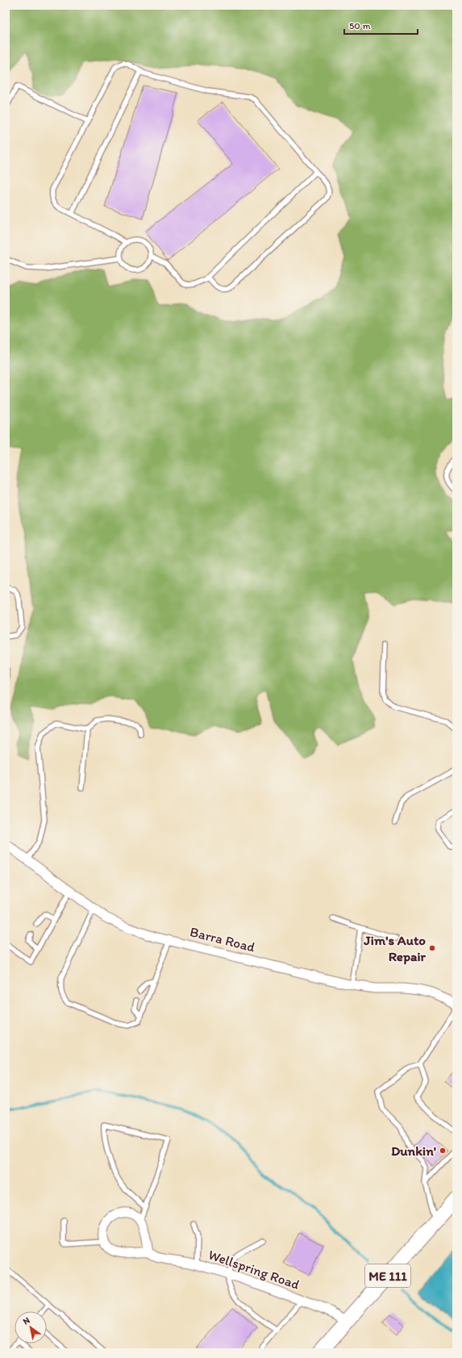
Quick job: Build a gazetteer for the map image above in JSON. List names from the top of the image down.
{
  "streets": {
    "main road": ["ME 111"],
    "street": ["Barra Road", "Wellspring Road"]
  },
  "crossings": [
    ["Wellspring Road", "ME 111"]
  ],
  "places": ["Jim's Auto Repair", "Dunkin'"],
  "scale_bar": "50 m",
  "north": "top left"
}
